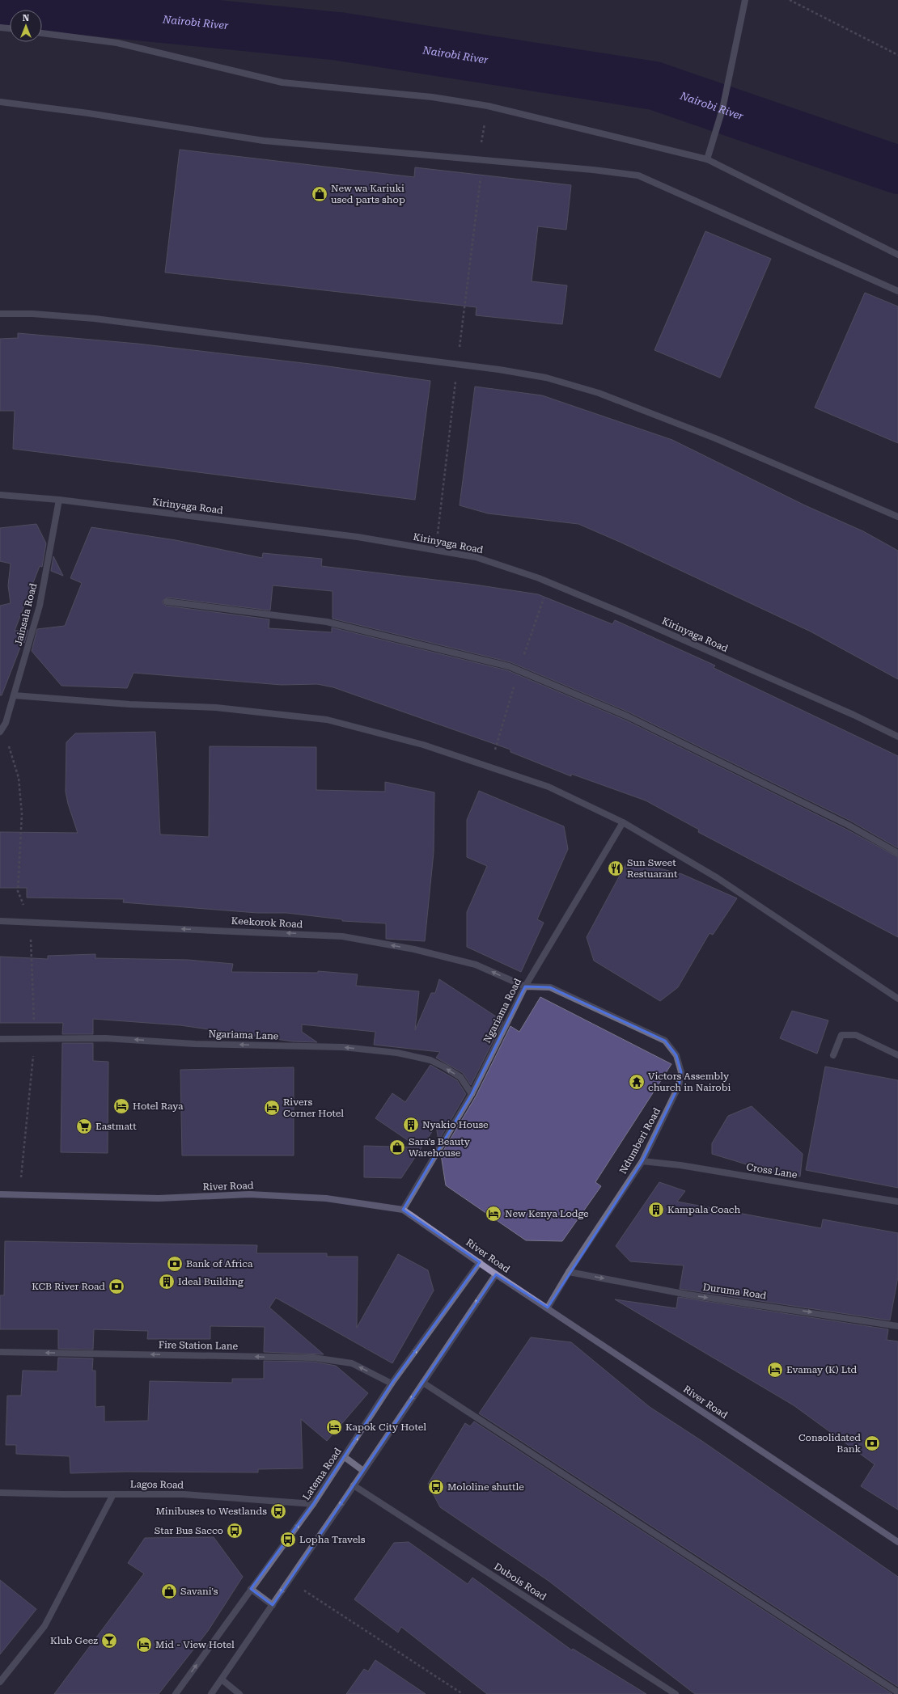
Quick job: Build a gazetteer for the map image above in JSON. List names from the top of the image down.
{
  "streets": {
    "main road": ["River Road"],
    "street": [
      "Kirinyaga Road",
      "Jainsala Road",
      "Keekorok Road",
      "Ngariama Road",
      "Ngariama Lane",
      "Ndumberi Road",
      "Cross Lane",
      "Duruma Road",
      "Fire Station Lane",
      "Latema Road",
      "Lagos Road",
      "Dubois Road"
    ]
  },
  "crossings": [
    ["Kirinyaga Road", "Jainsala Road"],
    ["Keekorok Road", "Ngariama Road"],
    ["Keekorok Road", "Ndumberi Road"],
    ["Ngariama Road", "Ngariama Lane"],
    ["Ngariama Road", "Ndumberi Road"],
    ["Ngariama Road", "River Road"],
    ["Ndumberi Road", "Cross Lane"],
    ["Ndumberi Road", "River Road"],
    ["Ndumberi Road", "Duruma Road"],
    ["River Road", "Latema Road"],
    ["Fire Station Lane", "Latema Road"],
    ["Latema Road", "Lagos Road"]
  ],
  "one_way": [
    "Keekorok Road",
    "Ngariama Lane",
    "Duruma Road",
    "Fire Station Lane"
  ],
  "water": ["Nairobi River"],
  "places": {
    "shop": ["New wa Kariuki used parts shop", "Sara's Beauty Warehouse", "Savani's"],
    "restaurant": ["Sun Sweet Restuarant"],
    "temple": ["Victors Assembly church in Nairobi"],
    "hotel": [
      "Hotel Raya",
      "Rivers Corner Hotel",
      "New Kenya Lodge",
      "Evamay (K) Ltd",
      "Kapok City Hotel",
      "Mid - View Hotel"
    ],
    "building": ["Nyakio House", "Kampala Coach", "Ideal Building"],
    "supermarket": ["Eastmatt"],
    "bank": ["Bank of Africa", "KCB River Road", "Consolidated Bank"],
    "bus stop": [
      "Mololine shuttle",
      "Minibuses to Westlands",
      "Star Bus Sacco",
      "Lopha Travels"
    ],
    "bar": ["Klub Geez"]
  },
  "north": "top"
}
